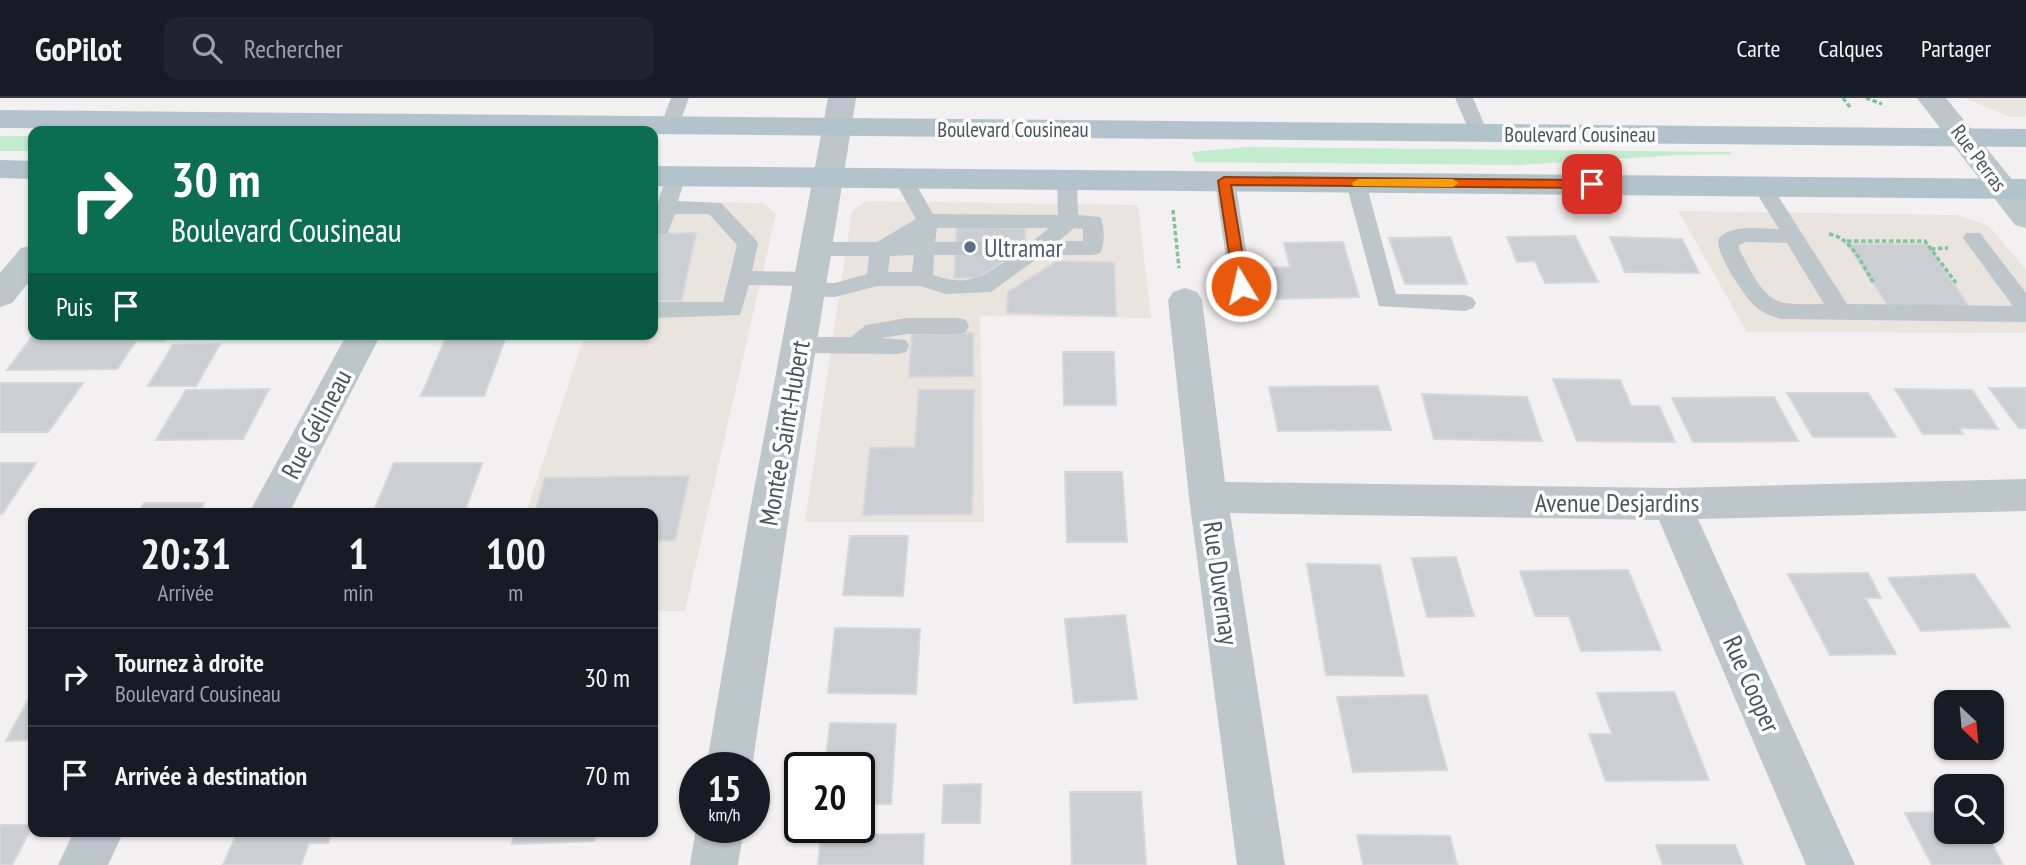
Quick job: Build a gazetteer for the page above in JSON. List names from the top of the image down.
{
  "streets": {
    "main road": ["Boulevard Cousineau"],
    "street": [
      "Rue Perras",
      "Rue Gélineau",
      "Montée Saint-Hubert",
      "Avenue Desjardins",
      "Rue Duvernay",
      "Rue Cooper"
    ]
  },
  "crossings": [
    ["Boulevard Cousineau", "Rue Perras"],
    ["Boulevard Cousineau", "Montée Saint-Hubert"],
    ["Avenue Desjardins", "Rue Duvernay"],
    ["Avenue Desjardins", "Rue Cooper"]
  ],
  "places": ["Ultramar"],
  "north": "bottom right",
  "page": {
    "header": "GoPilot",
    "search": "Rechercher",
    "nav": ["Carte", "Calques", "Partager"],
    "turn": ["30 m", "Boulevard Cousineau"],
    "then": "Puis",
    "eta": [
      "20:31",
      "Arrivée",
      "1",
      "min",
      "100",
      "m"
    ],
    "list": [
      {
        "name": "Tournez à droite",
        "note": "Boulevard Cousineau",
        "value": "30 m"
      },
      {
        "name": "Arrivée à destination",
        "value": "70 m"
      }
    ],
    "speed": "15 km/h",
    "limit": "20"
  }
}
